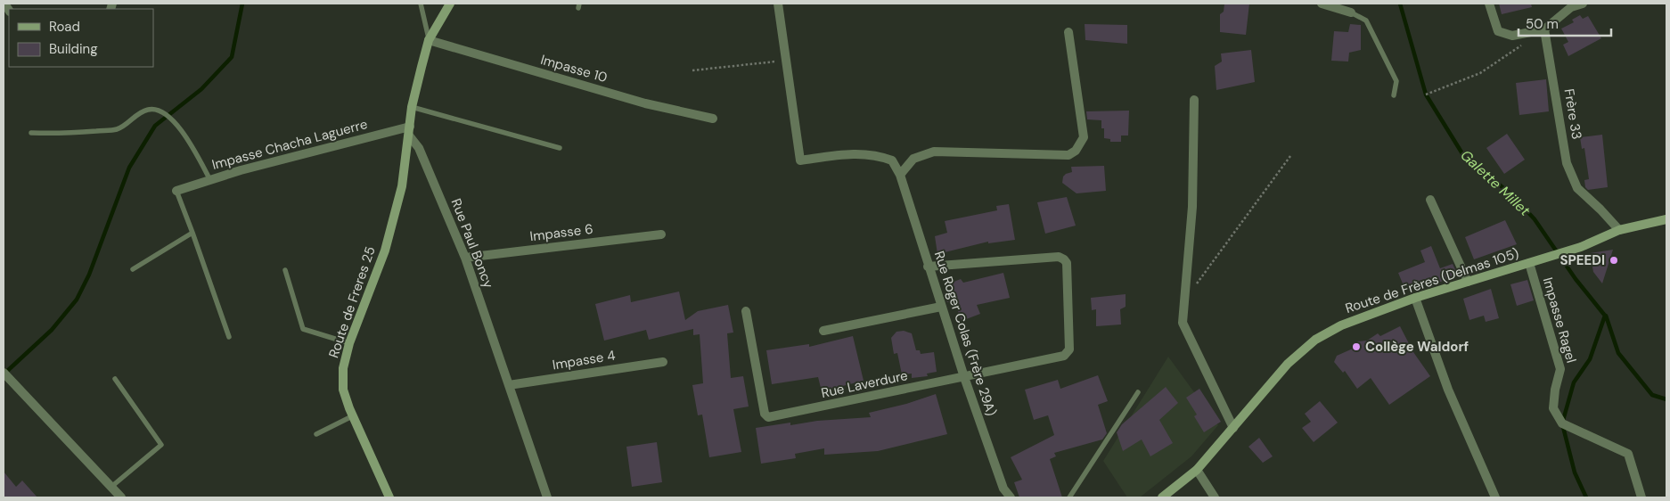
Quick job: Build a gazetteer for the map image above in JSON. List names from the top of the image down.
{
  "streets": {
    "main road": ["Route de Frères (Delmas 105)", "Route de Freres 25"],
    "street": [
      "Impasse 10",
      "Frère 33",
      "Impasse Chacha Laguerre",
      "Impasse 6",
      "Rue Paul Boncy",
      "Impasse Ragel",
      "Rue Roger Colas (Frère 29A)",
      "Impasse 4",
      "Rue Laverdure"
    ]
  },
  "crossings": [
    ["Frère 33", "Route de Frères (Delmas 105)"],
    ["Impasse Chacha Laguerre", "Rue Paul Boncy"],
    ["Impasse Chacha Laguerre", "Route de Freres 25"],
    ["Impasse 6", "Rue Paul Boncy"],
    ["Rue Paul Boncy", "Route de Freres 25"],
    ["Rue Paul Boncy", "Impasse 4"],
    ["Route de Frères (Delmas 105)", "Impasse Ragel"],
    ["Rue Roger Colas (Frère 29A)", "Rue Laverdure"]
  ],
  "water": ["Galette Millet"],
  "places": ["SPEEDI", "Collège Waldorf"],
  "legend": ["Road", "Building"],
  "scale_bar": "50 m"
}
